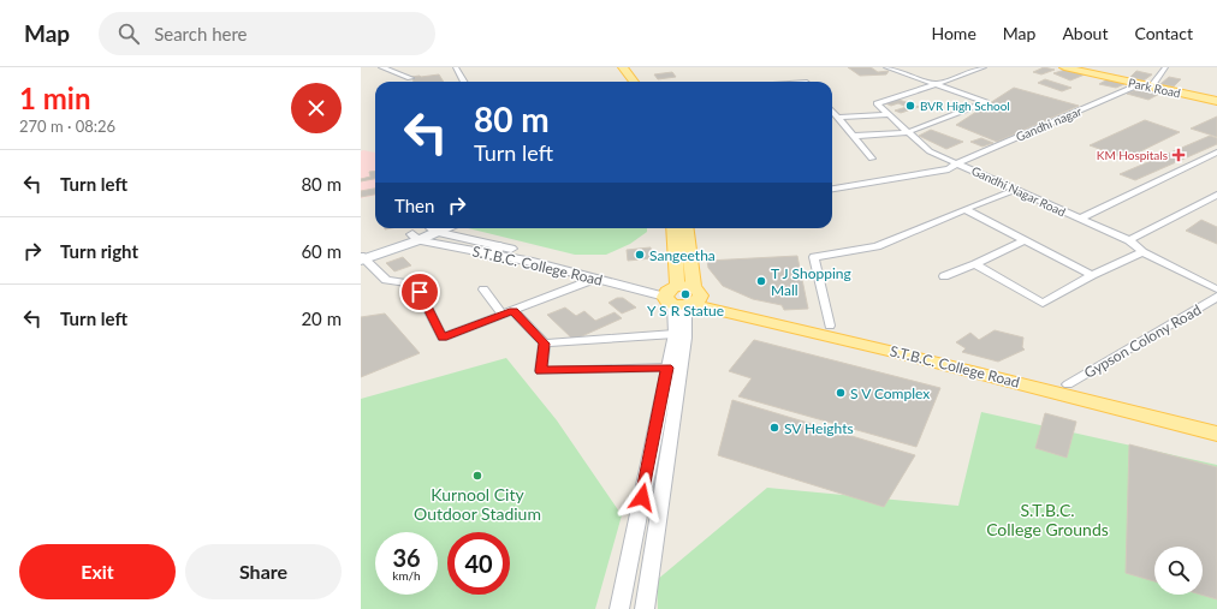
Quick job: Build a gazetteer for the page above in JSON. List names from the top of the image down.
{
  "streets": {
    "main road": ["Park Road", "S.T.B.C. College Road"],
    "street": ["Gandhi nagar", "Gandhi Nagar Road", "Gypson Colony Road"]
  },
  "crossings": [
    ["Park Road", "Gandhi nagar"],
    ["Gandhi nagar", "Gandhi Nagar Road"],
    ["S.T.B.C. College Road", "Gypson Colony Road"]
  ],
  "parks": ["S.T.B.C. College Grounds"],
  "places": {
    "other": [
      "BVR High School",
      "Sangeetha",
      "T J Shopping Mall",
      "Y S R Statue",
      "S V Complex",
      "SV Heights",
      "Kurnool City Outdoor Stadium"
    ],
    "health": ["KM Hospitals"]
  },
  "page": {
    "header": "Map",
    "search": "Search here",
    "nav": [
      "Home",
      "Map",
      "About",
      "Contact"
    ],
    "heading": ["1 min", "270 m · 08:26"],
    "turn": ["80 m", "Turn left"],
    "list": [
      {
        "name": "Turn left",
        "value": "80 m"
      },
      {
        "name": "Turn right",
        "value": "60 m"
      },
      {
        "name": "Turn left",
        "value": "20 m"
      }
    ],
    "then": "Then",
    "speed": "36 km/h",
    "limit": "40",
    "buttons": ["Exit", "Share"]
  }
}
